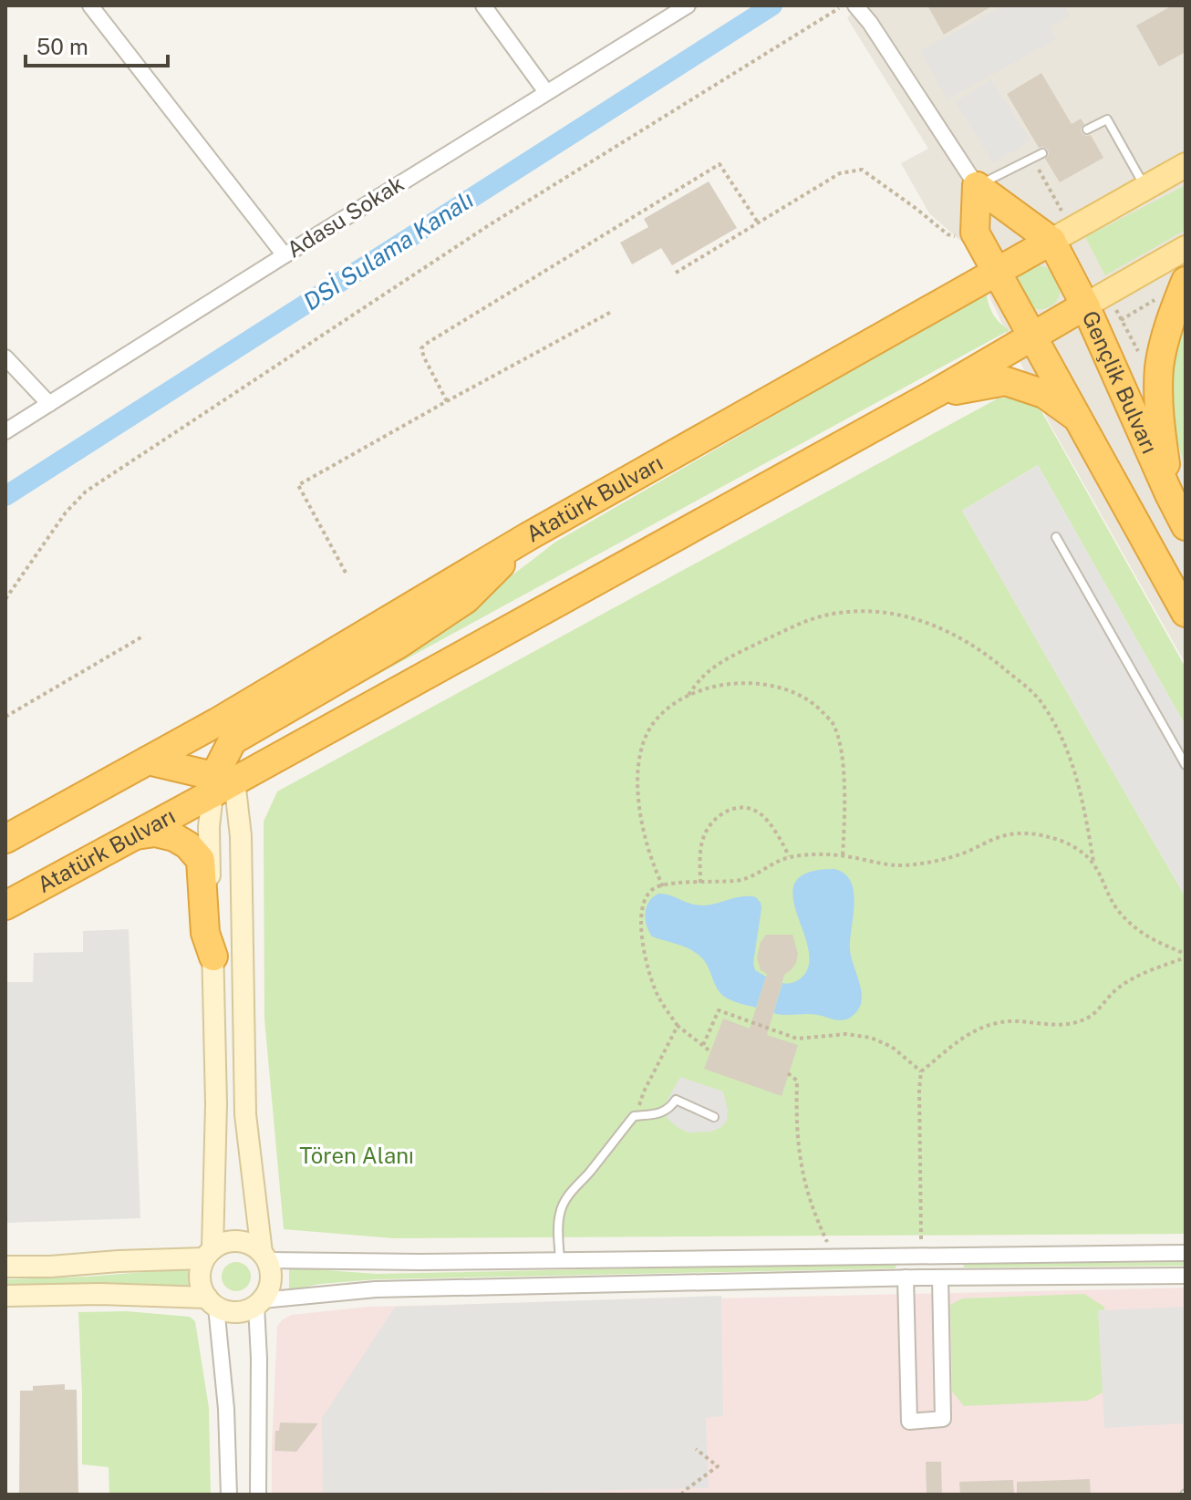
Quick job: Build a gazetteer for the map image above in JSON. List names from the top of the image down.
{
  "streets": {
    "highway": ["Gençlik Bulvarı", "Atatürk Bulvarı"],
    "street": ["Adasu Sokak"]
  },
  "crossings": [
    ["Gençlik Bulvarı", "Atatürk Bulvarı"]
  ],
  "water": ["DSİ Sulama Kanalı"],
  "parks": ["Tören Alanı"],
  "scale_bar": "50 m"
}
